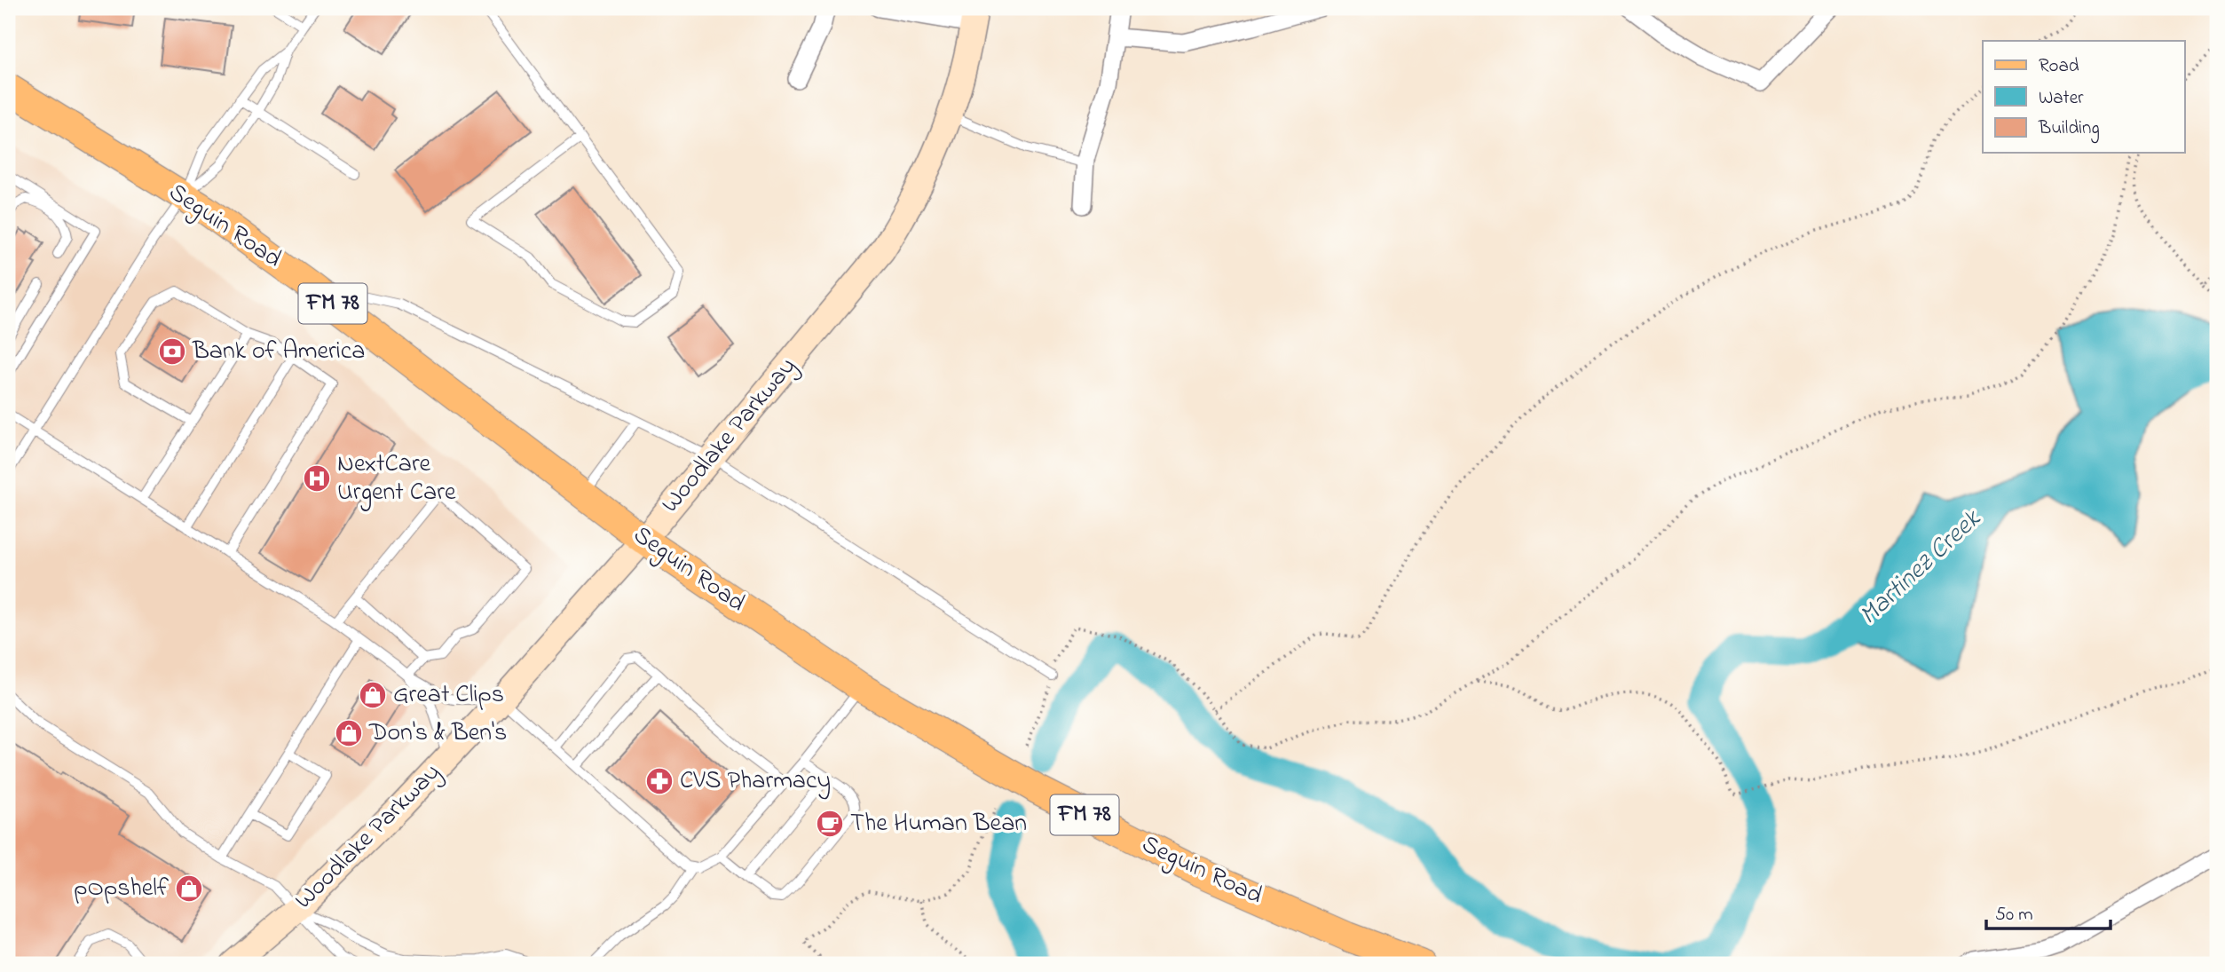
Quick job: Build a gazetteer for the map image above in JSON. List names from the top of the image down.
{
  "streets": {
    "main road": ["Seguin Road", "FM 78"],
    "street": ["Woodlake Parkway"]
  },
  "crossings": [
    ["Seguin Road", "Woodlake Parkway"]
  ],
  "water": ["Martinez Creek"],
  "places": {
    "bank": ["Bank of America"],
    "hospital": ["NextCare Urgent Care"],
    "shop": ["Great Clips", "Don's & Ben's", "pOpshelf"],
    "pharmacy": ["CVS Pharmacy"],
    "cafe": ["The Human Bean"]
  },
  "legend": ["Road", "Water", "Building"],
  "scale_bar": "50 m"
}
